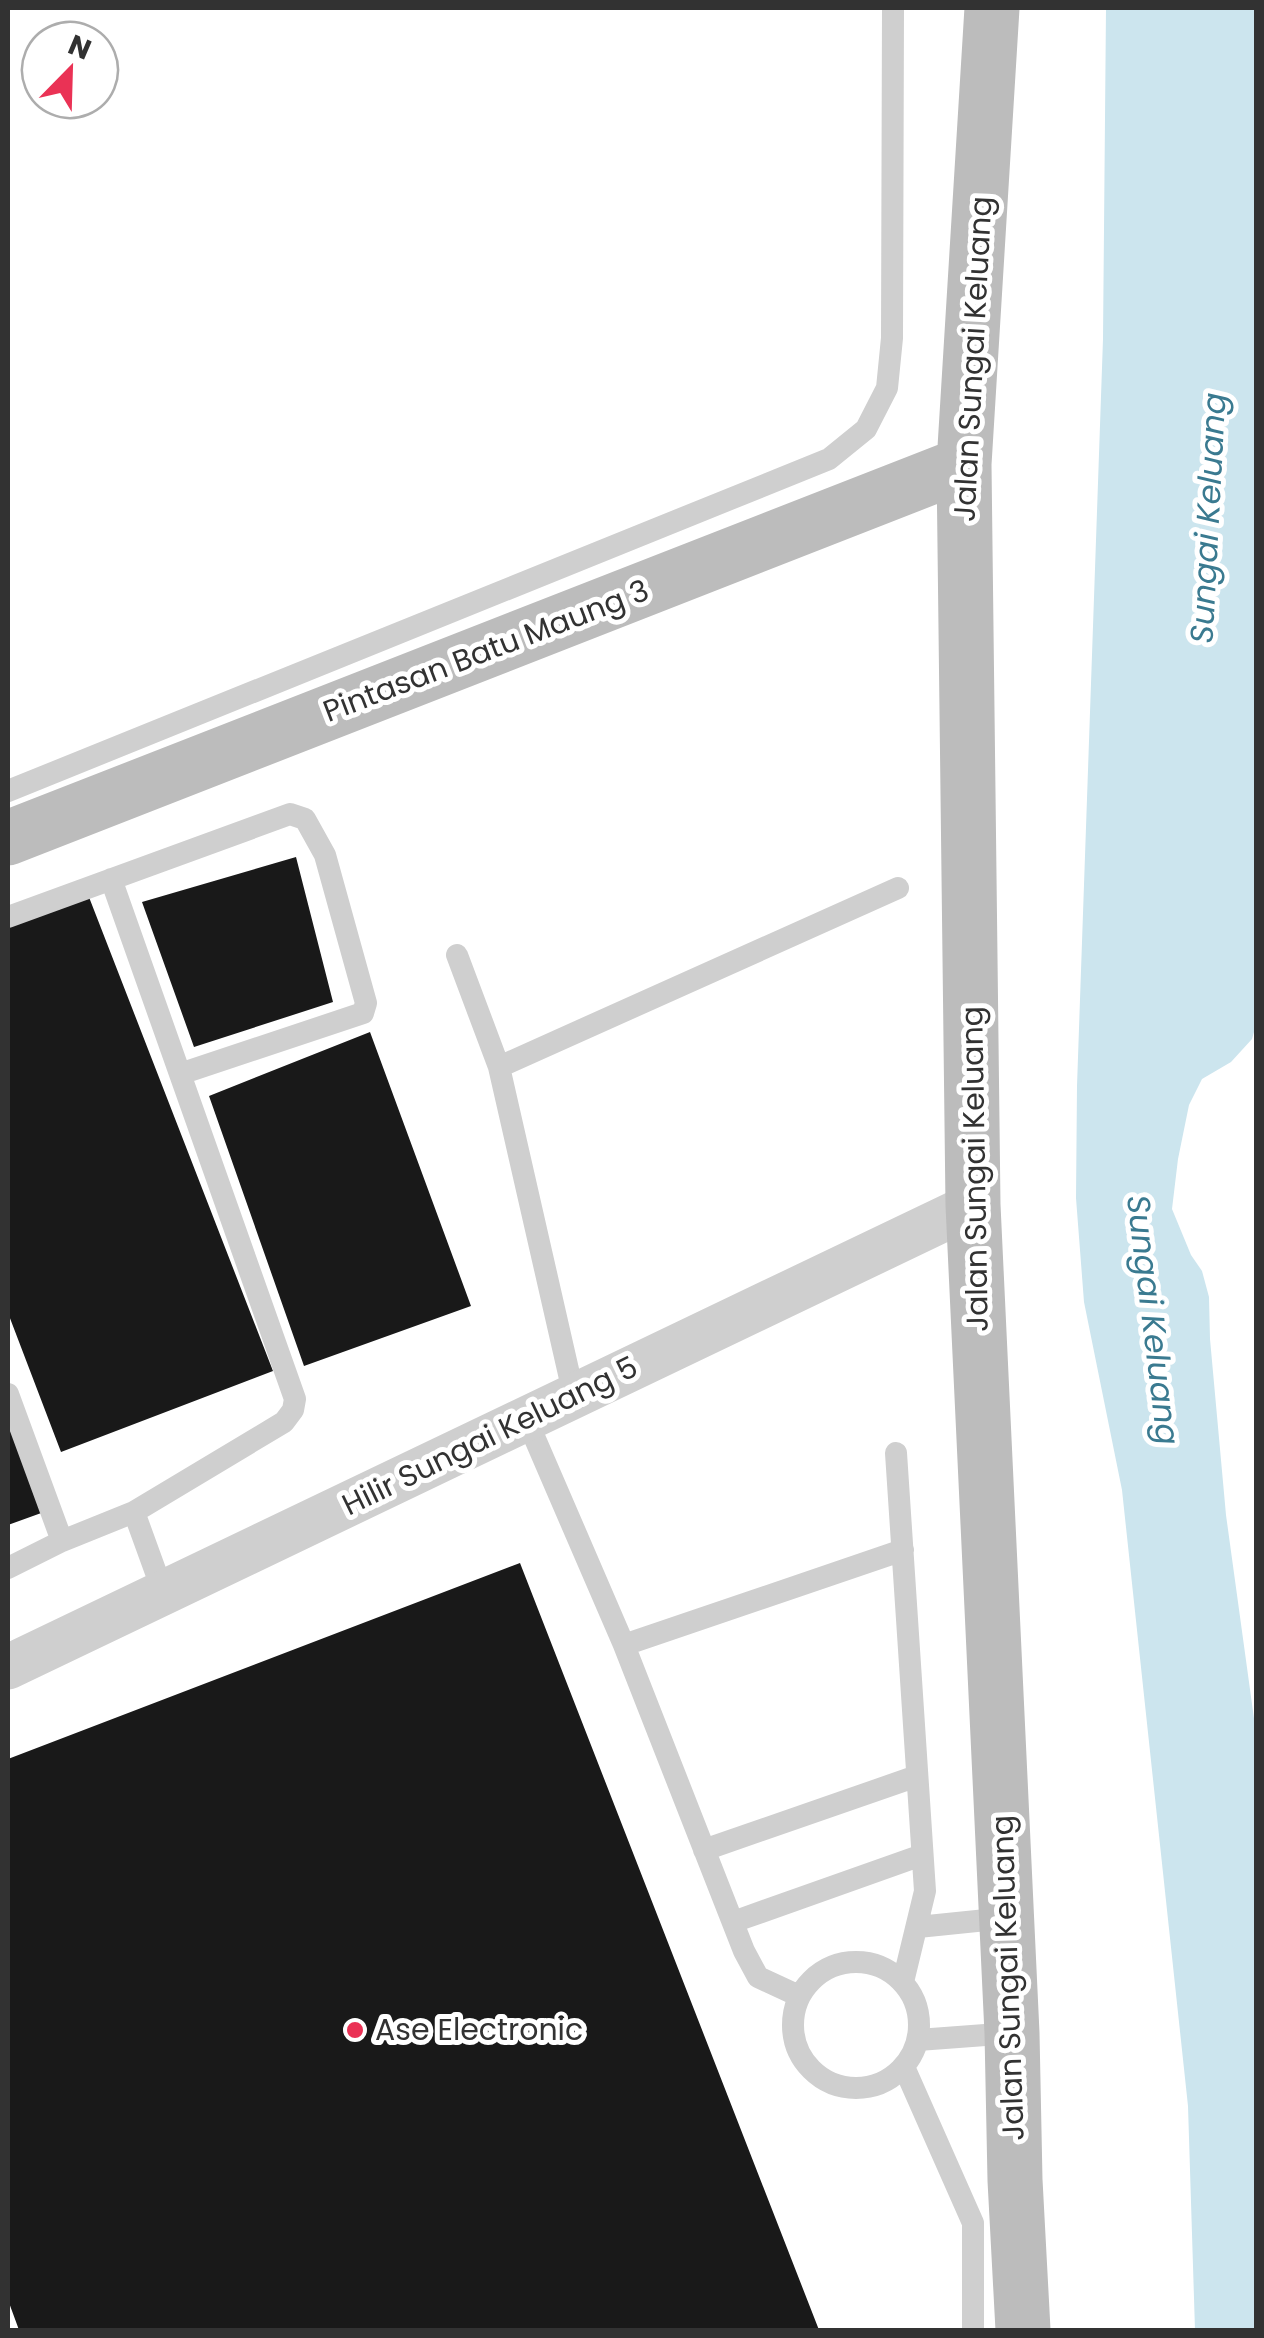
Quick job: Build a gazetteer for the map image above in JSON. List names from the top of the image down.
{
  "streets": {
    "street": ["Jalan Sungai Keluang", "Pintasan Batu Maung 3", "Hilir Sungai Keluang 5"]
  },
  "crossings": [
    ["Jalan Sungai Keluang", "Pintasan Batu Maung 3"],
    ["Jalan Sungai Keluang", "Hilir Sungai Keluang 5"]
  ],
  "water": ["Sungai Keluang"],
  "places": ["Ase Electronic"],
  "north": "top right"
}
